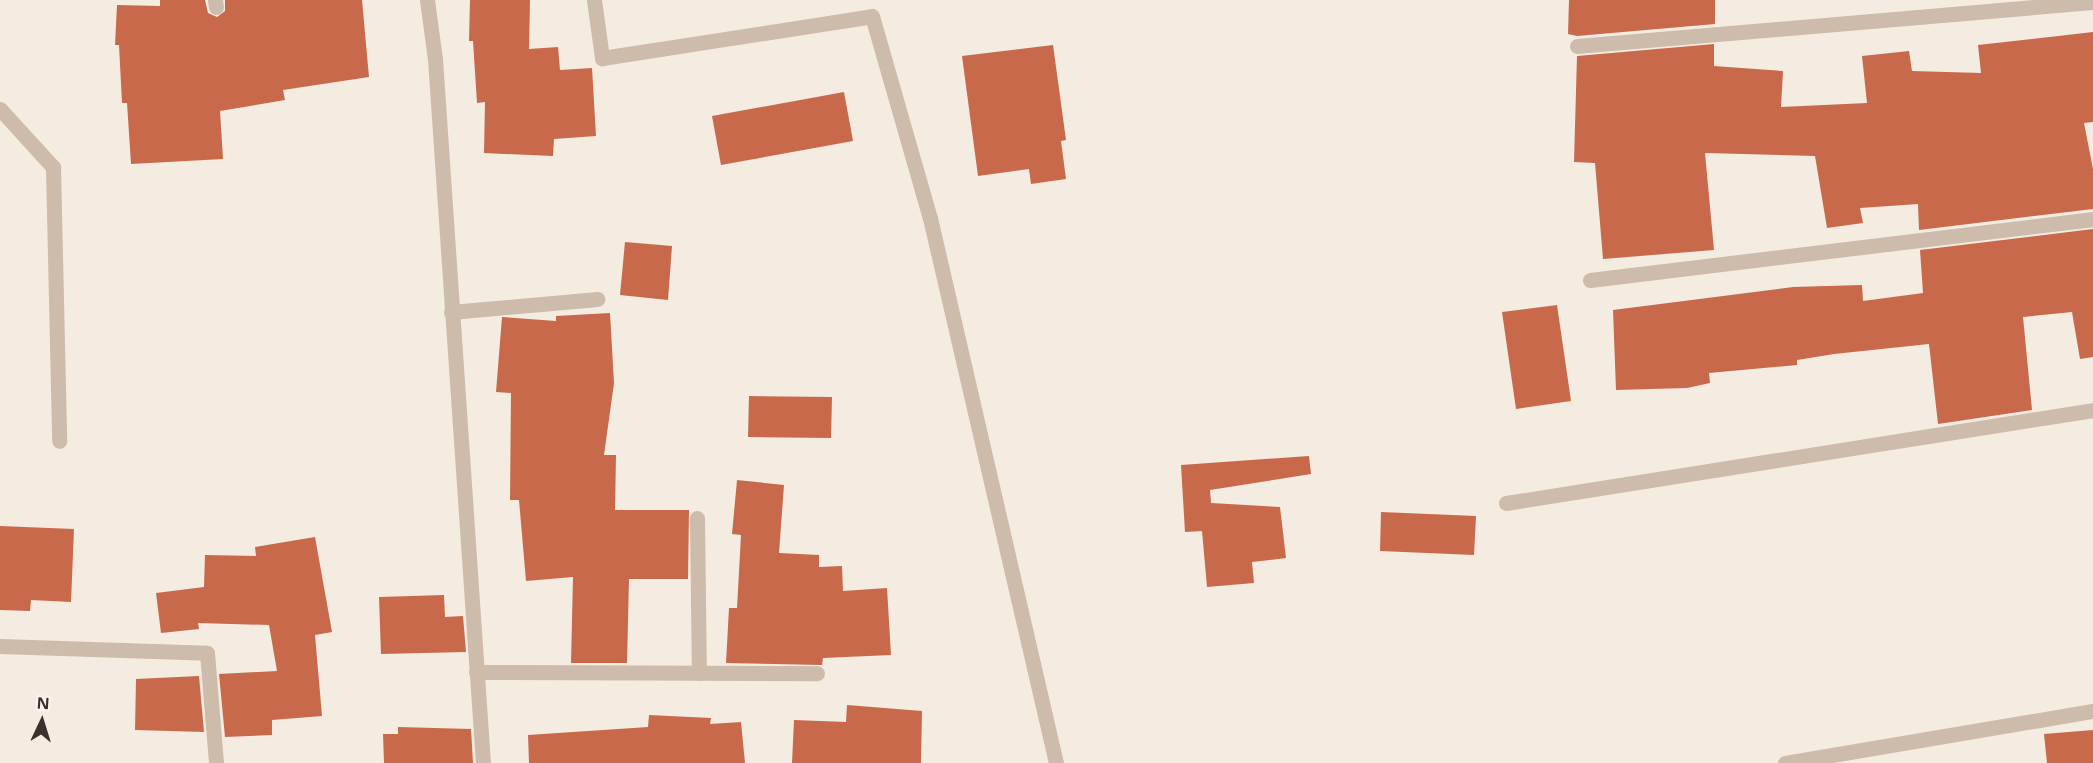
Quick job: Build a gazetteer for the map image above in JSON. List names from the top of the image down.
{
  "north": "top"
}
